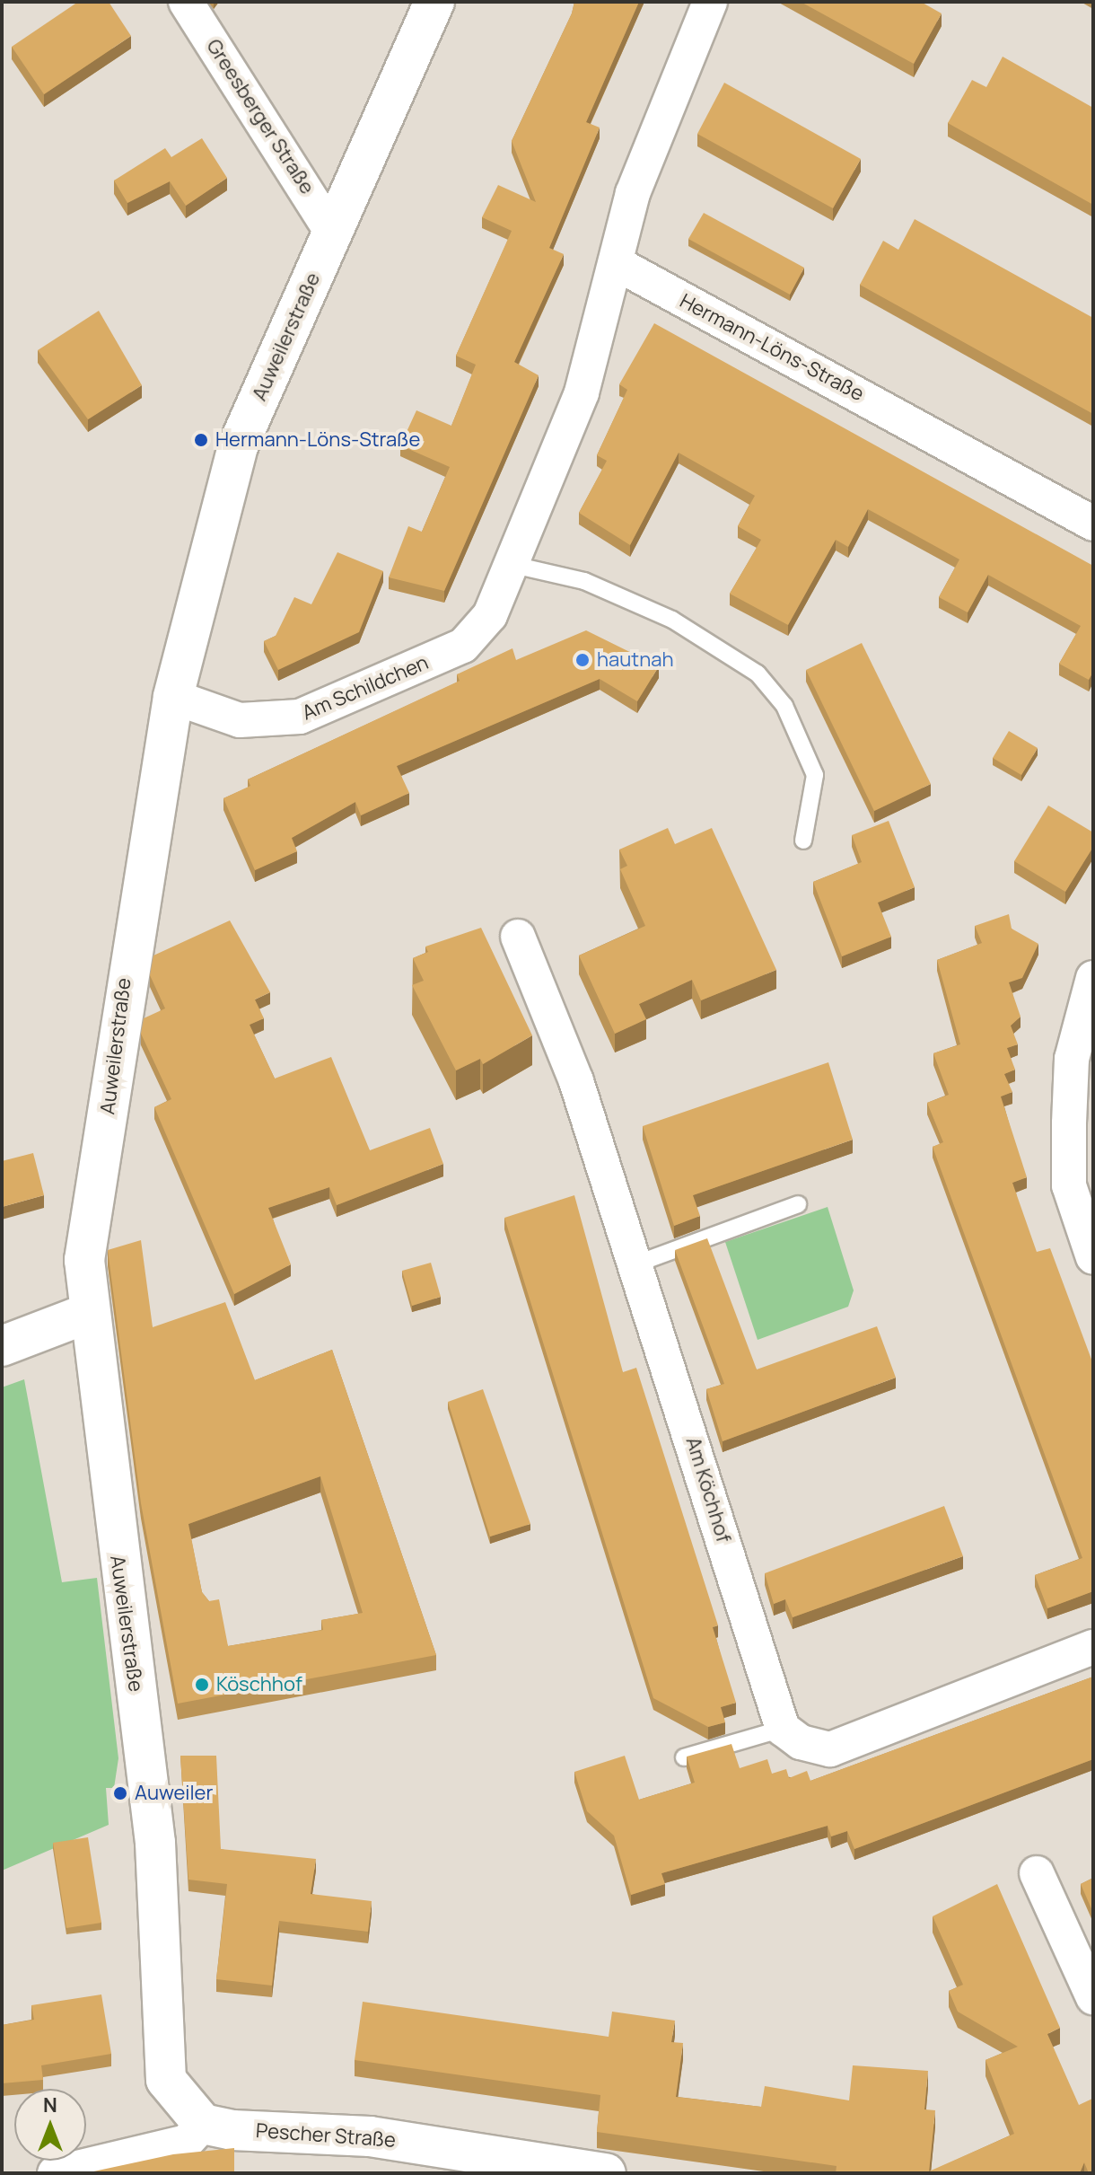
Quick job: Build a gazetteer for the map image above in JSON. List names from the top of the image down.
{
  "streets": {
    "street": [
      "Greesberger Straße",
      "Auweilerstraße",
      "Hermann-Löns-Straße",
      "Am Schildchen",
      "Am Köchhof",
      "Pescher Straße"
    ]
  },
  "crossings": [
    ["Greesberger Straße", "Auweilerstraße"],
    ["Auweilerstraße", "Am Schildchen"],
    ["Auweilerstraße", "Pescher Straße"],
    ["Hermann-Löns-Straße", "Am Schildchen"]
  ],
  "places": [
    "Hermann-Löns-Straße",
    "hautnah",
    "Köschhof",
    "Auweiler"
  ],
  "north": "top"
}
